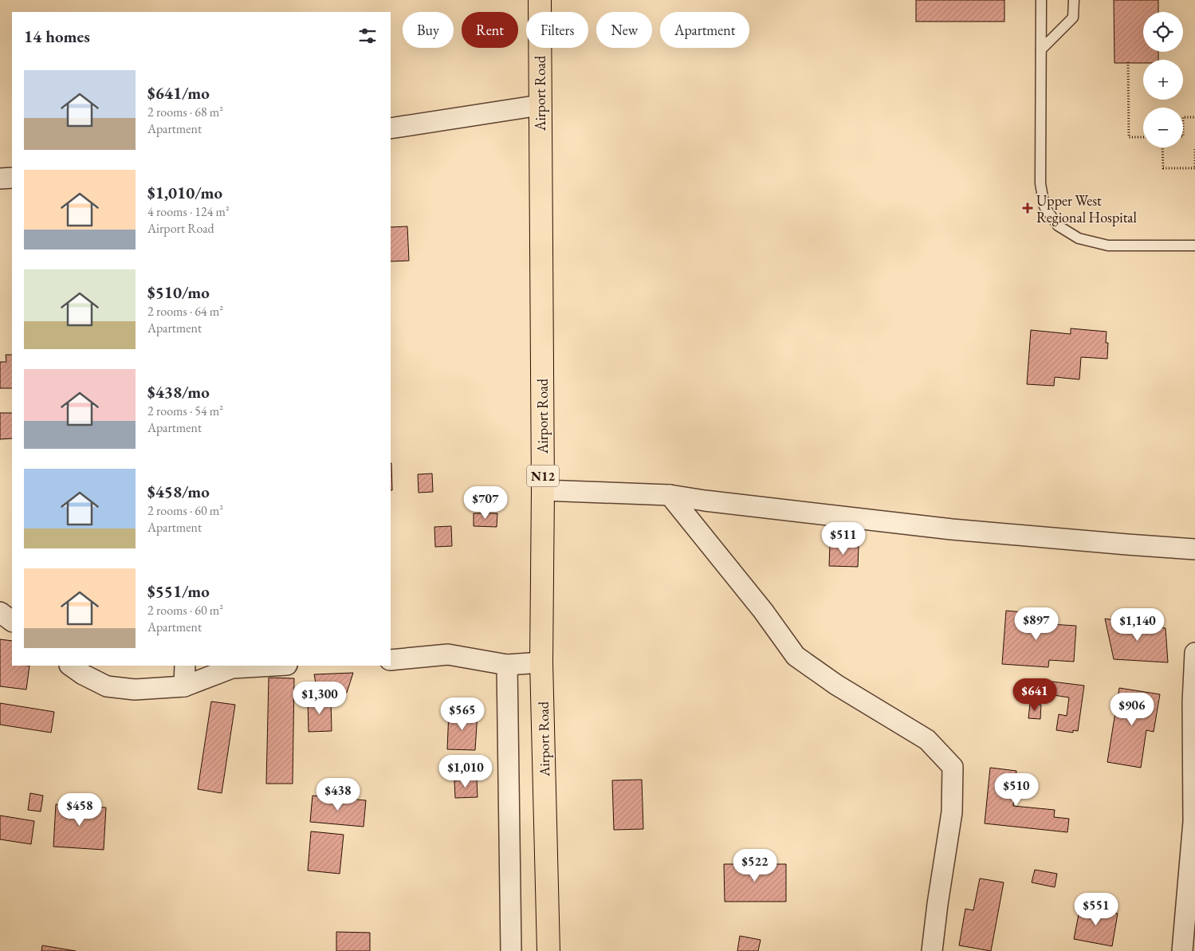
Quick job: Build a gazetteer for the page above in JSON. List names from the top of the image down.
{
  "streets": {
    "highway": ["Airport Road", "N12"]
  },
  "places": {
    "health": ["Upper West Regional Hospital"]
  },
  "page": {
    "map_buttons": ["+", "−"],
    "chip": [
      "Buy",
      "Rent",
      "Filters",
      "New",
      "Apartment"
    ],
    "heading": "14 homes",
    "list": [
      {
        "name": "$641/mo",
        "note": "2 rooms · 68 m² · Apartment"
      },
      {
        "name": "$1,010/mo",
        "note": "4 rooms · 124 m² · Airport Road"
      },
      {
        "name": "$510/mo",
        "note": "2 rooms · 64 m² · Apartment"
      },
      {
        "name": "$438/mo",
        "note": "2 rooms · 54 m² · Apartment"
      },
      {
        "name": "$458/mo",
        "note": "2 rooms · 60 m² · Apartment"
      },
      {
        "name": "$551/mo",
        "note": "2 rooms · 60 m² · Apartment"
      }
    ],
    "price": [
      "$707",
      "$511",
      "$897",
      "$1,140",
      "$641",
      "$1,300",
      "$906",
      "$565",
      "$1,010",
      "$510",
      "$438",
      "$458",
      "$522",
      "$551"
    ]
  }
}
